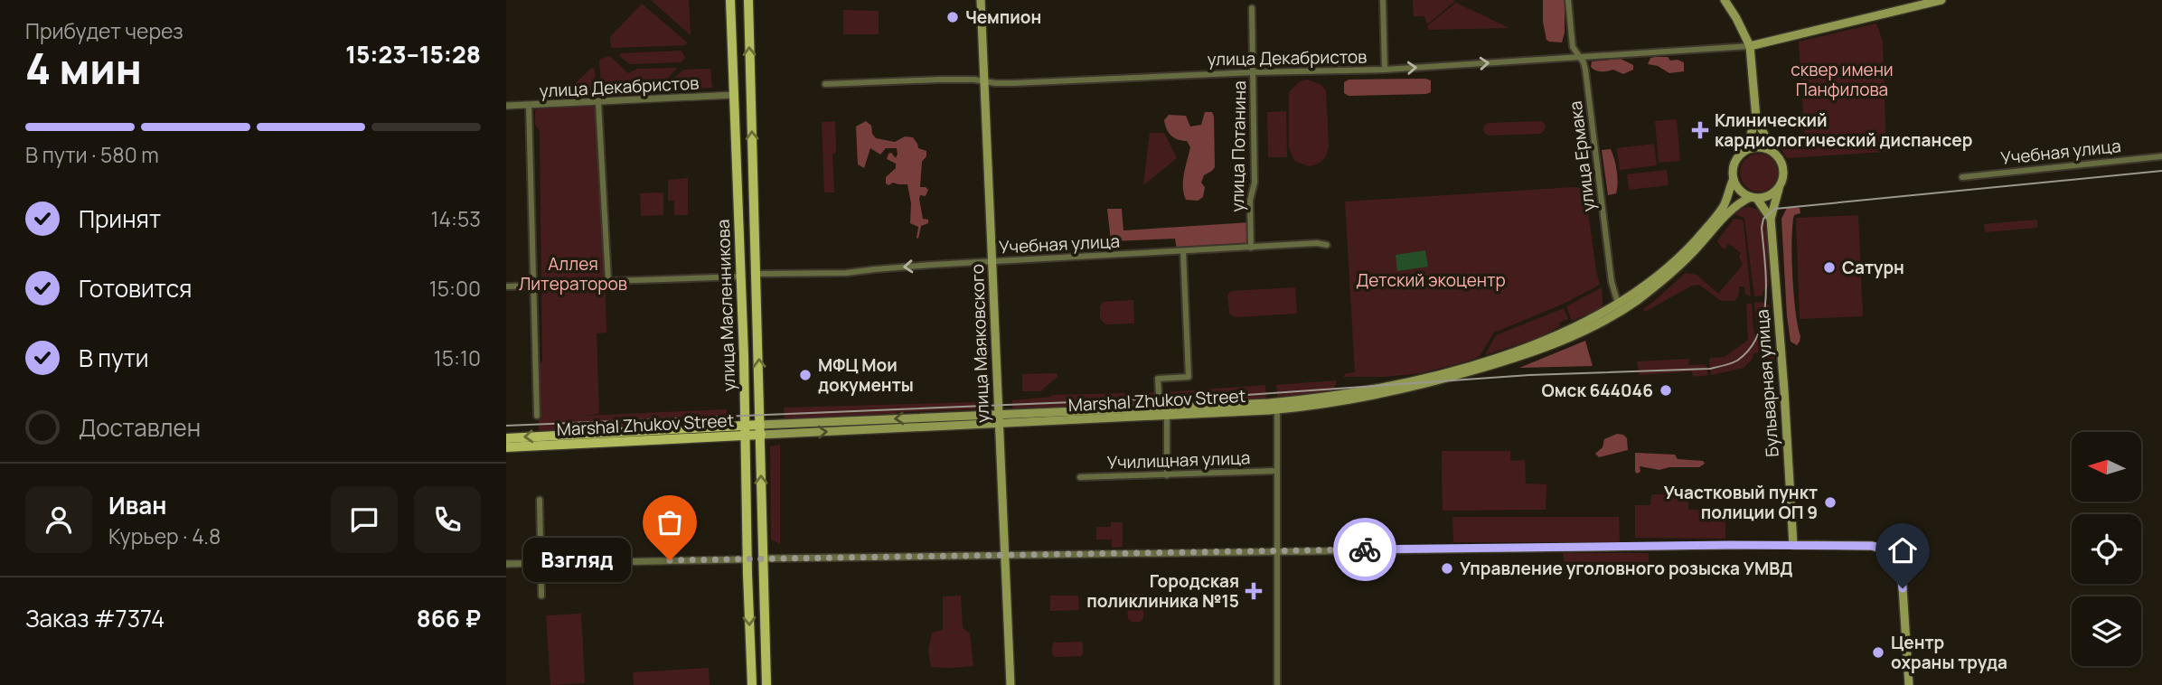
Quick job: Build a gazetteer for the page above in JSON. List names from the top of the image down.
{
  "streets": {
    "main road": [
      "улица Масленникова",
      "улица Маяковского",
      "Бульварная улица",
      "Marshal Zhukov Street"
    ],
    "street": [
      "улица Декабристов",
      "улица Потанина",
      "Учебная улица",
      "улица Ермака",
      "Училищная улица"
    ]
  },
  "crossings": [
    ["улица Декабристов", "улица Потанина"],
    ["улица Декабристов", "улица Ермака"],
    ["улица Декабристов", "улица Масленникова"],
    ["улица Декабристов", "улица Маяковского"],
    ["улица Потанина", "Учебная улица"],
    ["Учебная улица", "улица Масленникова"],
    ["Учебная улица", "улица Маяковского"],
    ["улица Ермака", "Marshal Zhukov Street"],
    ["улица Масленникова", "Marshal Zhukov Street"],
    ["улица Маяковского", "Marshal Zhukov Street"],
    ["Бульварная улица", "Marshal Zhukov Street"]
  ],
  "parks": ["сквер имени Панфилова", "Аллея Литераторов", "Детский экоцентр"],
  "places": {
    "other": [
      "Чемпион",
      "Сатурн",
      "МФЦ Мои документы",
      "Омск 644046",
      "Участковый пункт полиции ОП 9",
      "Взгляд",
      "Управление уголовного розыска УМВД",
      "Центр охраны труда"
    ],
    "health": ["Клинический кардиологический диспансер", "Городская поликлиника №15"]
  },
  "north": "left",
  "page": {
    "heading": ["4 мин", "Прибудет через", "15:23–15:28"],
    "panel": [
      "Иван",
      "Курьер · 4.8",
      "Заказ #7374",
      "866 ₽"
    ],
    "bar": "В пути · 580 m",
    "list": [
      ["Принят", "14:53"],
      ["Готовится", "15:00"],
      ["В пути", "15:10"],
      "Доставлен"
    ],
    "bubble": "Взгляд"
  }
}
